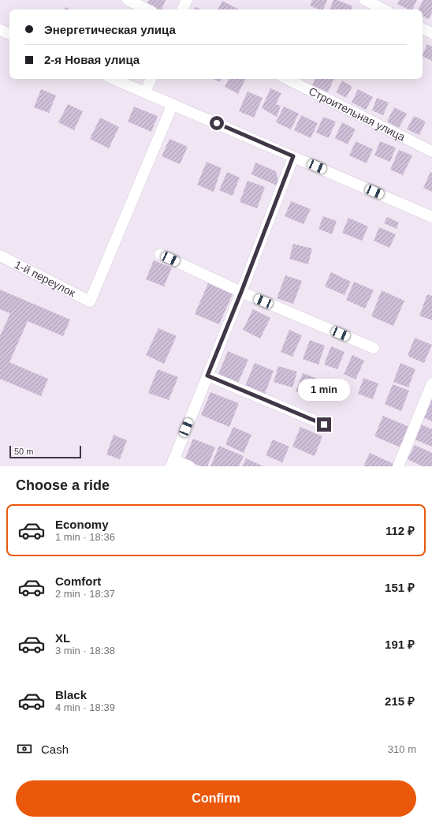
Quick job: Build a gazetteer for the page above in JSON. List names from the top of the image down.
{
  "streets": {
    "street": ["Строительная улица", "1-й переулок"]
  },
  "scale_bar": "50 m",
  "page": {
    "banner": ["Энергетическая улица", "2-я Новая улица"],
    "bubble": "1 min",
    "scale": "50 m",
    "heading": "Choose a ride",
    "list": [
      {
        "name": "Economy",
        "note": "1 min · 18:36",
        "value": "112 ₽"
      },
      {
        "name": "Comfort",
        "note": "2 min · 18:37",
        "value": "151 ₽"
      },
      {
        "name": "XL",
        "note": "3 min · 18:38",
        "value": "191 ₽"
      },
      {
        "name": "Black",
        "note": "4 min · 18:39",
        "value": "215 ₽"
      }
    ],
    "pay": ["Cash", "310 m"],
    "buttons": "Confirm"
  }
}
